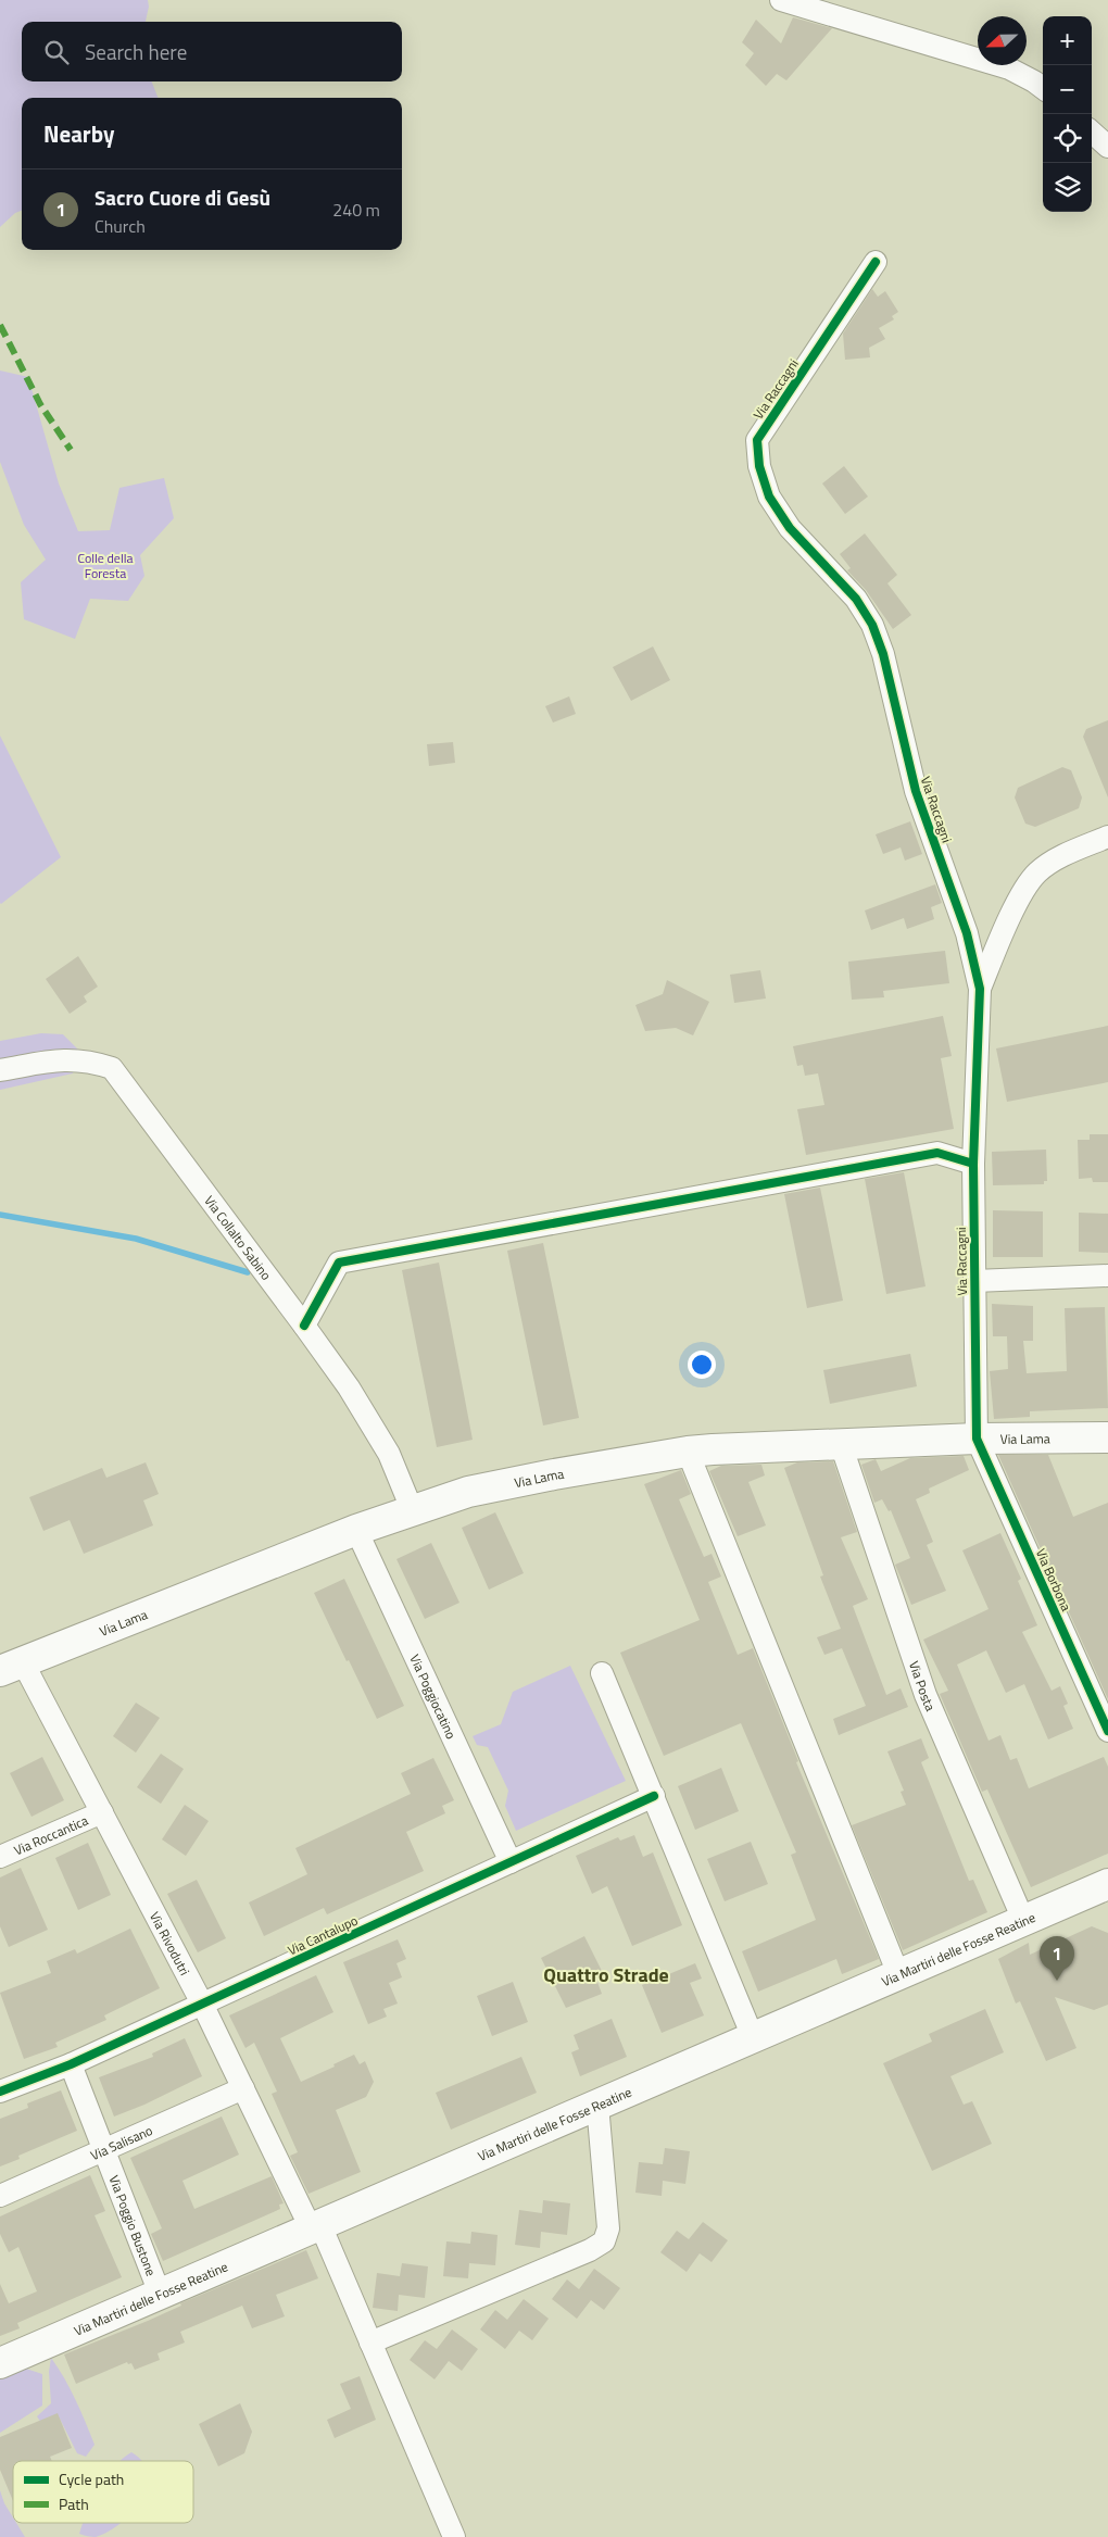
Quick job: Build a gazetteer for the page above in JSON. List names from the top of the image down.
{
  "streets": {
    "main road": ["Via Lama", "Via Martiri delle Fosse Reatine"],
    "street": [
      "Via Raccagni",
      "Via Collalto Sabino",
      "Via Borbona",
      "Via Posta",
      "Via Poggiocatino",
      "Via Roccantica",
      "Via Cantalupo",
      "Via Rivodutri",
      "Via Salisano",
      "Via Poggio Bustone"
    ]
  },
  "crossings": [
    ["Via Raccagni", "Via Lama"],
    ["Via Raccagni", "Via Borbona"],
    ["Via Collalto Sabino", "Via Lama"],
    ["Via Lama", "Via Borbona"],
    ["Via Lama", "Via Posta"],
    ["Via Lama", "Via Poggiocatino"],
    ["Via Lama", "Via Rivodutri"],
    ["Via Posta", "Via Martiri delle Fosse Reatine"],
    ["Via Poggiocatino", "Via Cantalupo"],
    ["Via Roccantica", "Via Rivodutri"],
    ["Via Cantalupo", "Via Rivodutri"],
    ["Via Cantalupo", "Via Poggio Bustone"],
    ["Via Rivodutri", "Via Martiri delle Fosse Reatine"],
    ["Via Rivodutri", "Via Salisano"],
    ["Via Martiri delle Fosse Reatine", "Via Poggio Bustone"],
    ["Via Salisano", "Via Poggio Bustone"]
  ],
  "districts": ["Quattro Strade"],
  "parks": ["Colle della Foresta"],
  "legend": ["Cycle path", "Path"],
  "north": "left",
  "page": {
    "map_buttons": ["+", "−"],
    "search": "Search here",
    "heading": "Nearby",
    "list": [
      {
        "mark": "1",
        "name": "Sacro Cuore di Gesù",
        "note": "Church",
        "value": "240 m"
      }
    ],
    "pins": "1"
  }
}
